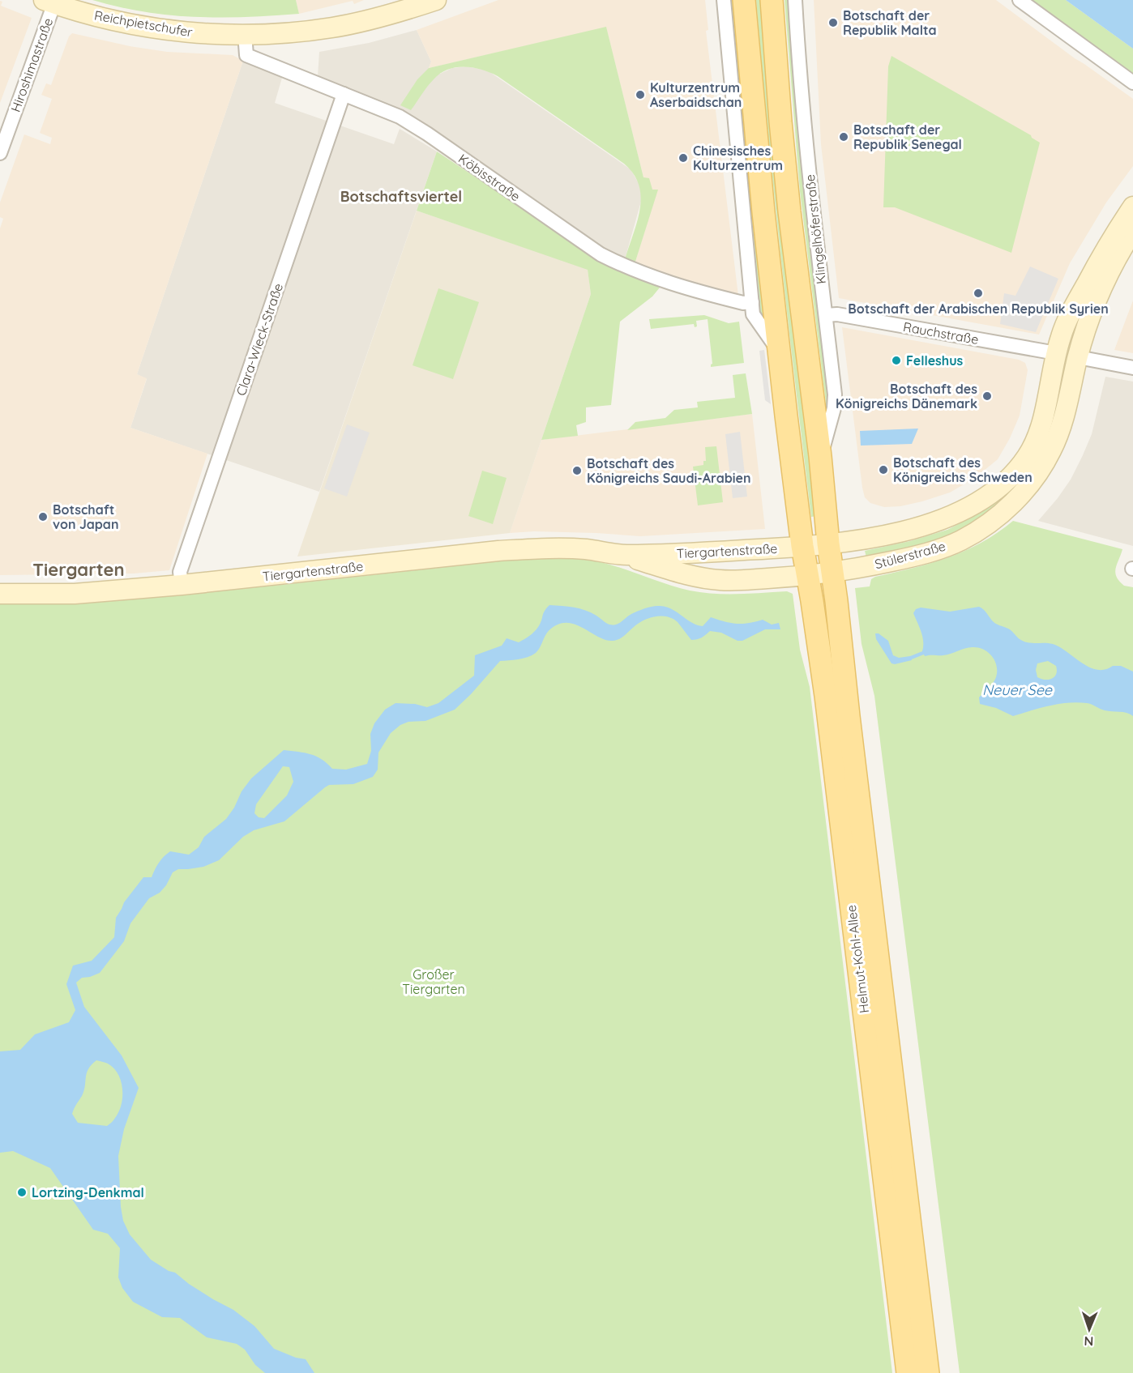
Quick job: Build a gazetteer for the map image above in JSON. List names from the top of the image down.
{
  "streets": {
    "main road": [
      "Reichpietschufer",
      "Klingelhöferstraße",
      "Tiergartenstraße",
      "Stülerstraße",
      "Helmut-Kohl-Allee"
    ],
    "street": [
      "Hiroshimastraße",
      "Köbisstraße",
      "Rauchstraße",
      "Clara-Wieck-Straße"
    ]
  },
  "crossings": [
    ["Reichpietschufer", "Hiroshimastraße"],
    ["Reichpietschufer", "Köbisstraße"],
    ["Köbisstraße", "Clara-Wieck-Straße"],
    ["Klingelhöferstraße", "Rauchstraße"],
    ["Klingelhöferstraße", "Tiergartenstraße"],
    ["Klingelhöferstraße", "Stülerstraße"],
    ["Klingelhöferstraße", "Helmut-Kohl-Allee"],
    ["Rauchstraße", "Stülerstraße"],
    ["Clara-Wieck-Straße", "Tiergartenstraße"],
    ["Tiergartenstraße", "Stülerstraße"],
    ["Tiergartenstraße", "Helmut-Kohl-Allee"],
    ["Stülerstraße", "Helmut-Kohl-Allee"]
  ],
  "districts": ["Botschaftsviertel", "Tiergarten"],
  "water": ["Neuer See"],
  "parks": ["Großer Tiergarten"],
  "places": [
    "Botschaft der Republik Malta",
    "Kulturzentrum Aserbaidschan",
    "Botschaft der Republik Senegal",
    "Chinesisches Kulturzentrum",
    "Botschaft der Arabischen Republik Syrien",
    "Felleshus",
    "Botschaft des Königreichs Dänemark",
    "Botschaft des Königreichs Schweden",
    "Botschaft des Königreichs Saudi-Arabien",
    "Botschaft von Japan",
    "Lortzing-Denkmal"
  ],
  "north": "bottom"
}
